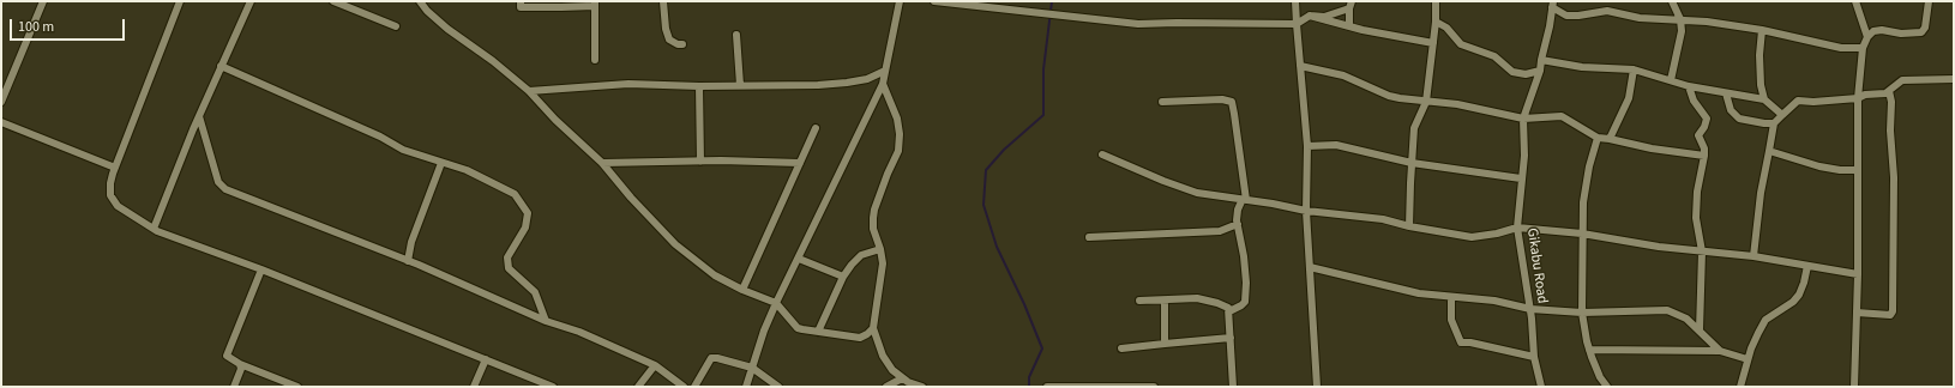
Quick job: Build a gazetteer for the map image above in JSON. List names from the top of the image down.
{
  "streets": {
    "street": ["Gikabu Road"]
  },
  "scale_bar": "100 m"
}
